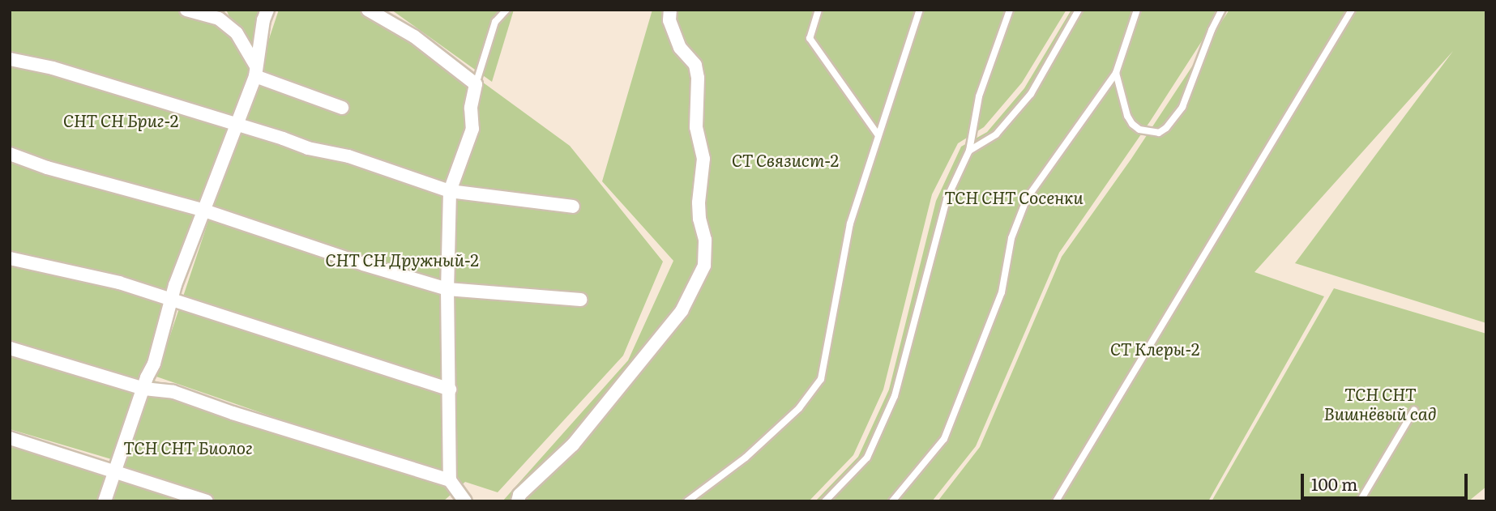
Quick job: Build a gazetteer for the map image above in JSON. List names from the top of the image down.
{
  "parks": [
    "СНТ СН Бриг-2",
    "СТ Связист-2",
    "ТСН СНТ Сосенки",
    "СНТ СН Дружный-2",
    "СТ Клеры-2",
    "ТСН СНТ Вишнёвый сад",
    "ТСН СНТ Биолог"
  ],
  "scale_bar": "100 m"
}
